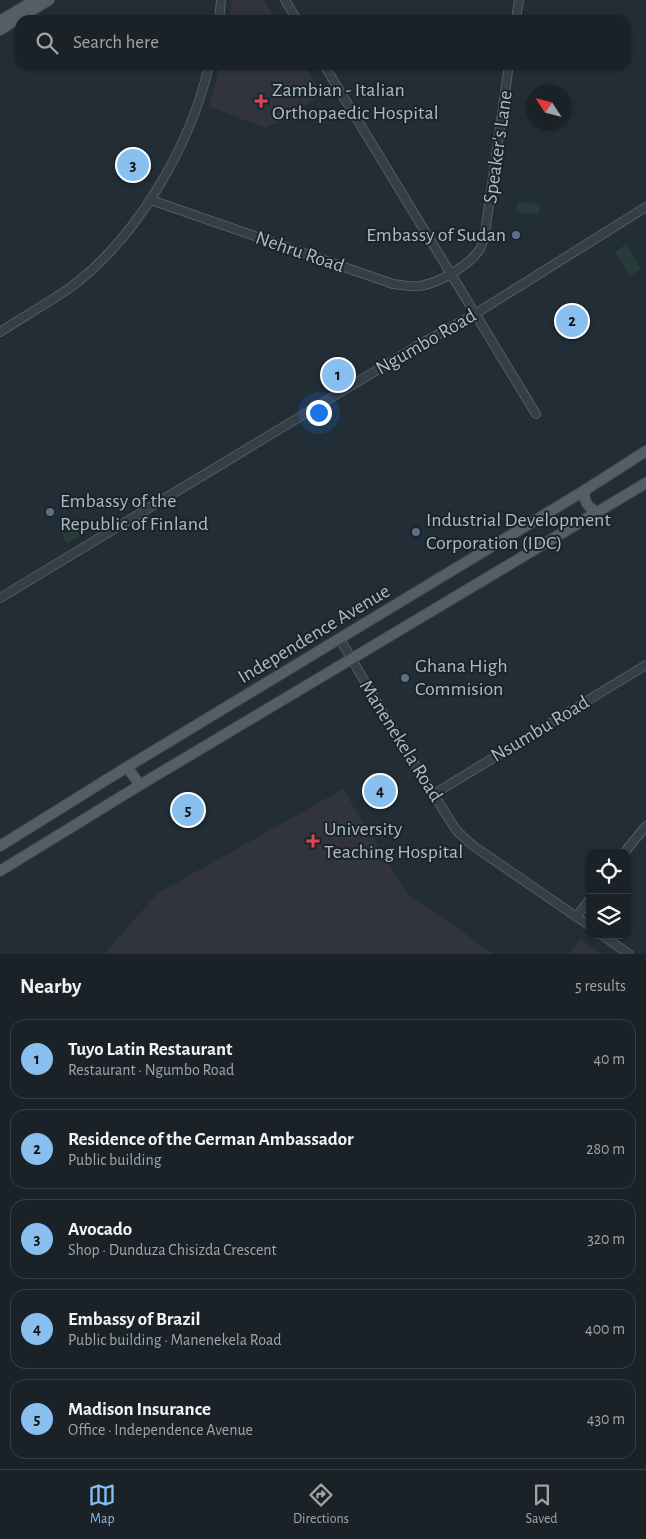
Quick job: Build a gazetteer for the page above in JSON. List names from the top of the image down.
{
  "streets": {
    "main road": ["Independence Avenue"],
    "street": [
      "Speaker's Lane",
      "Nehru Road",
      "Ngumbo Road",
      "Nsumbu Road",
      "Manenekela Road"
    ]
  },
  "crossings": [
    ["Speaker's Lane", "Nehru Road"],
    ["Independence Avenue", "Manenekela Road"],
    ["Nsumbu Road", "Manenekela Road"]
  ],
  "places": {
    "health": ["Zambian - Italian Orthopaedic Hospital", "University Teaching Hospital"],
    "other": [
      "Embassy of Sudan",
      "Embassy of the Republic of Finland",
      "Industrial Development Corporation (IDC)",
      "Ghana High Commision"
    ]
  },
  "north": "top left",
  "page": {
    "search": "Search here",
    "pins": [
      "3",
      "2",
      "1",
      "4",
      "5"
    ],
    "heading": ["Nearby", "5 results"],
    "list": [
      {
        "mark": "1",
        "name": "Tuyo Latin Restaurant",
        "note": "Restaurant · Ngumbo Road",
        "value": "40 m"
      },
      {
        "mark": "2",
        "name": "Residence of the German Ambassador",
        "note": "Public building",
        "value": "280 m"
      },
      {
        "mark": "3",
        "name": "Avocado",
        "note": "Shop · Dunduza Chisizda Crescent",
        "value": "320 m"
      },
      {
        "mark": "4",
        "name": "Embassy of Brazil",
        "note": "Public building · Manenekela Road",
        "value": "400 m"
      },
      {
        "mark": "5",
        "name": "Madison Insurance",
        "note": "Office · Independence Avenue",
        "value": "430 m"
      }
    ],
    "nav": ["Map", "Directions", "Saved"]
  }
}
